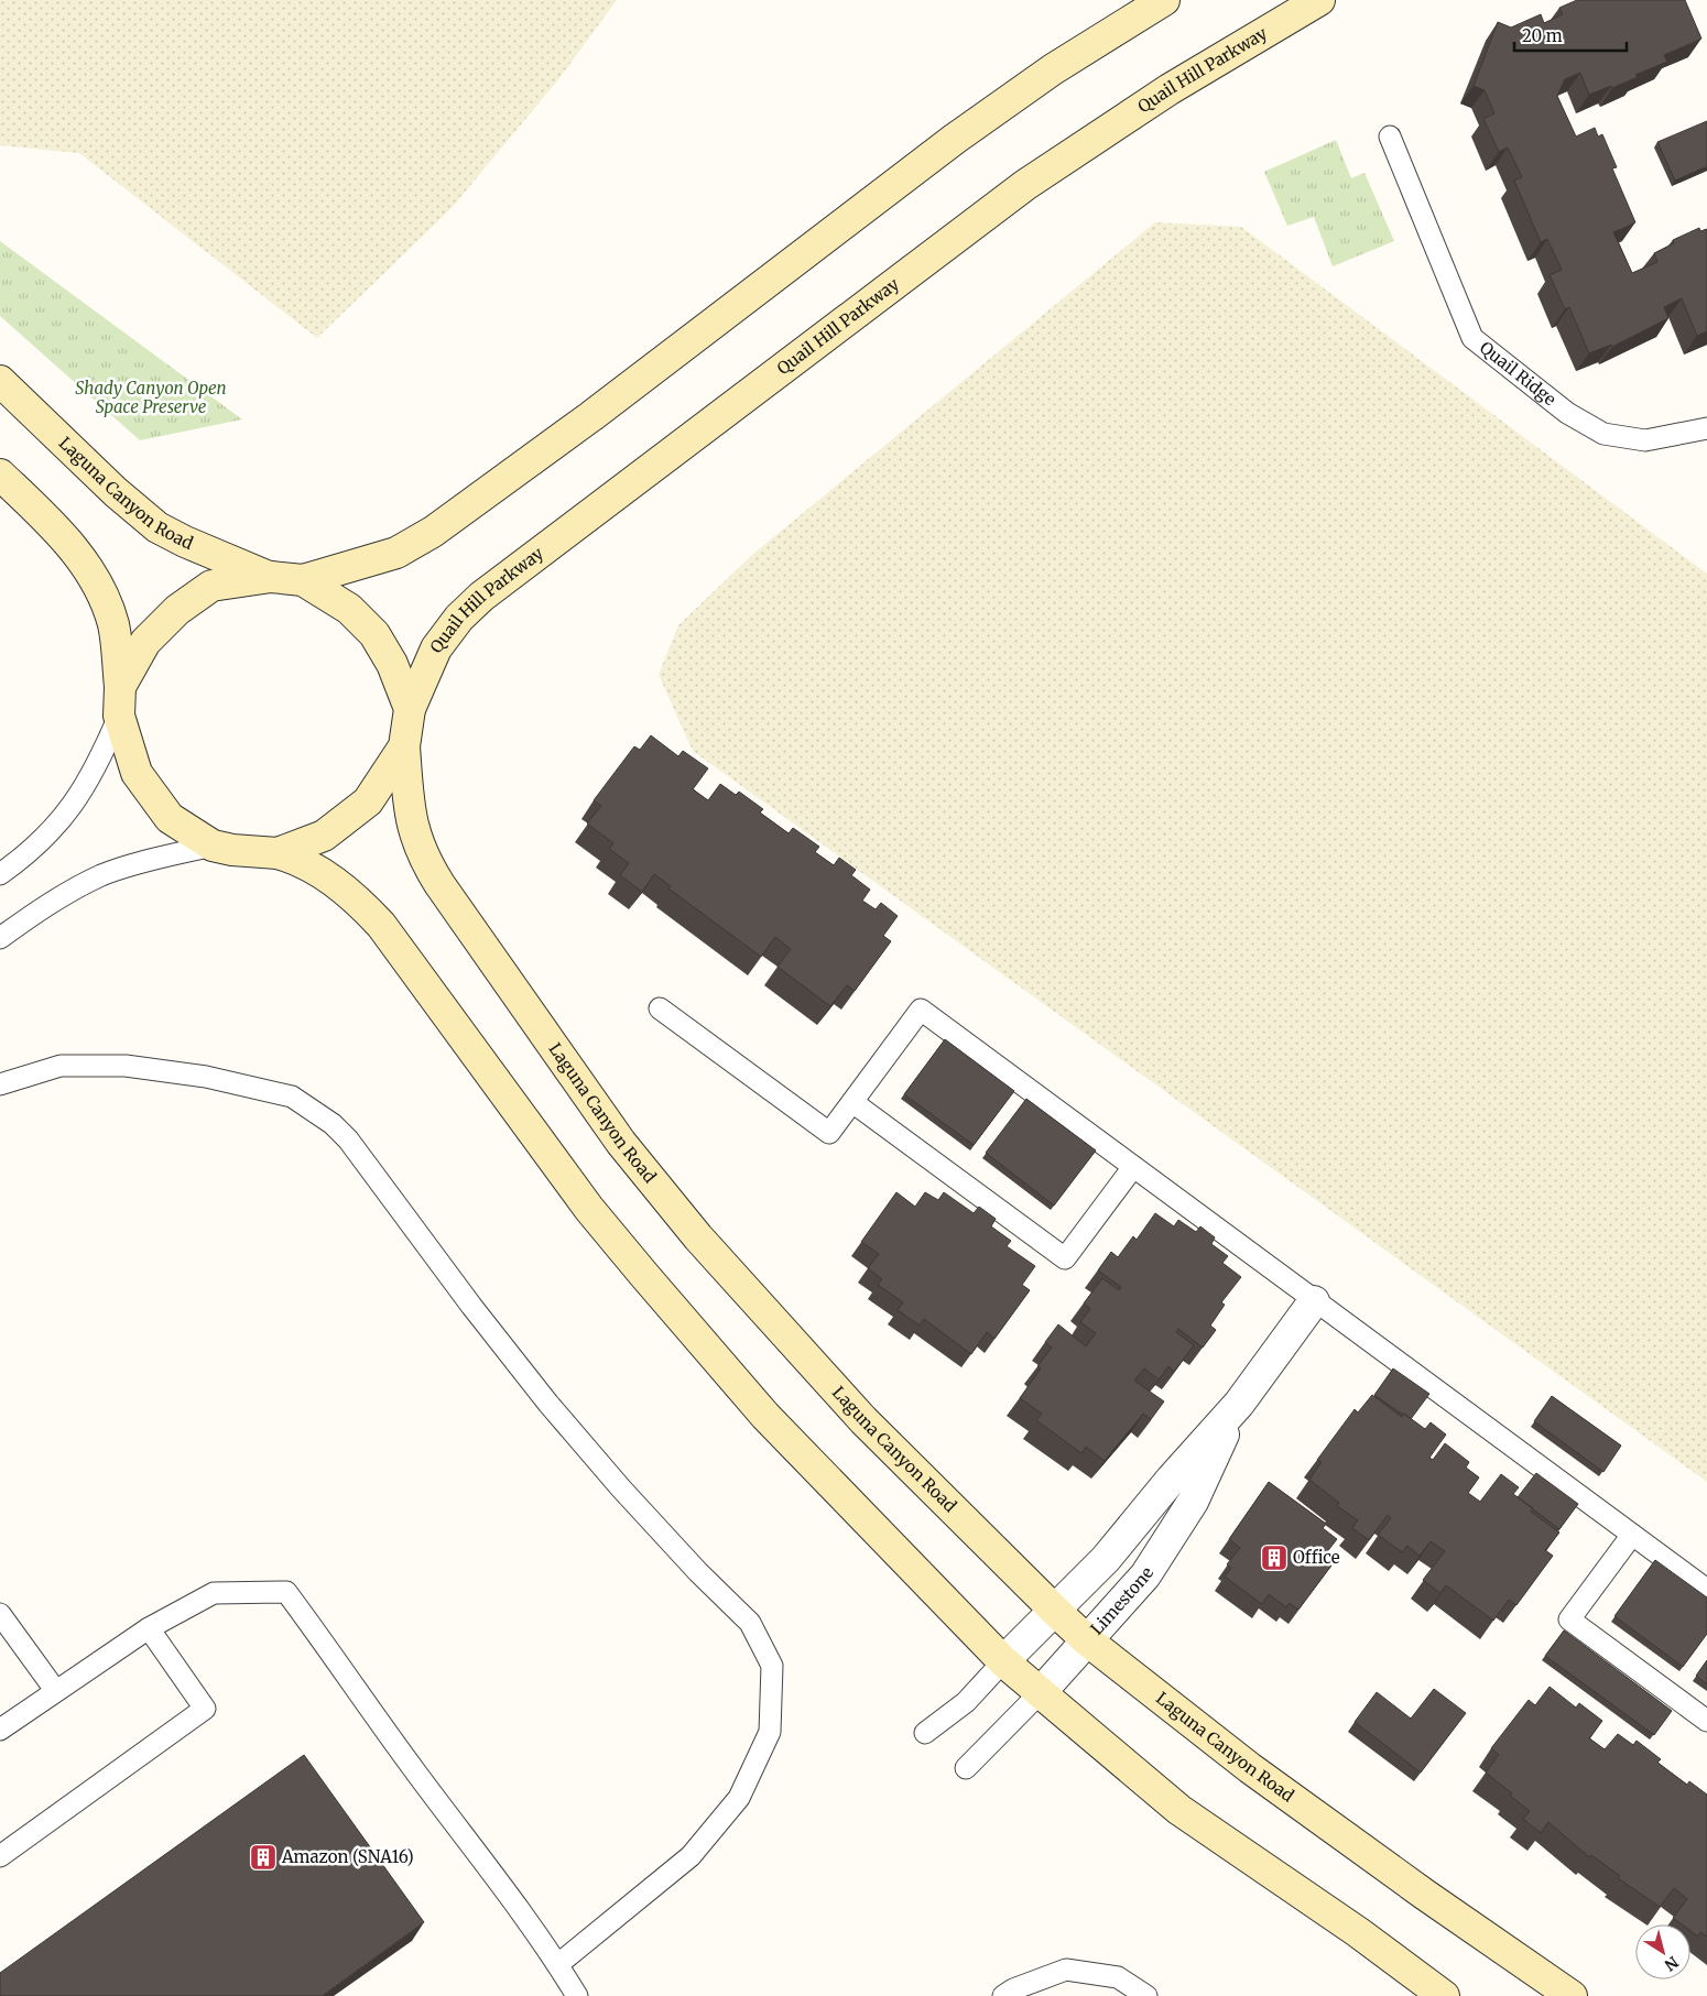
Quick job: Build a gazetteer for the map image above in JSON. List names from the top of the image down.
{
  "streets": {
    "main road": ["Quail Hill Parkway", "Laguna Canyon Road"],
    "street": ["Limestone"],
    "lane": ["Quail Ridge"]
  },
  "crossings": [
    ["Quail Hill Parkway", "Laguna Canyon Road"],
    ["Laguna Canyon Road", "Limestone"]
  ],
  "parks": ["Shady Canyon Open Space Preserve"],
  "places": {
    "building": ["Office", "Amazon (SNA16)"]
  },
  "scale_bar": "20 m",
  "north": "bottom right"
}
